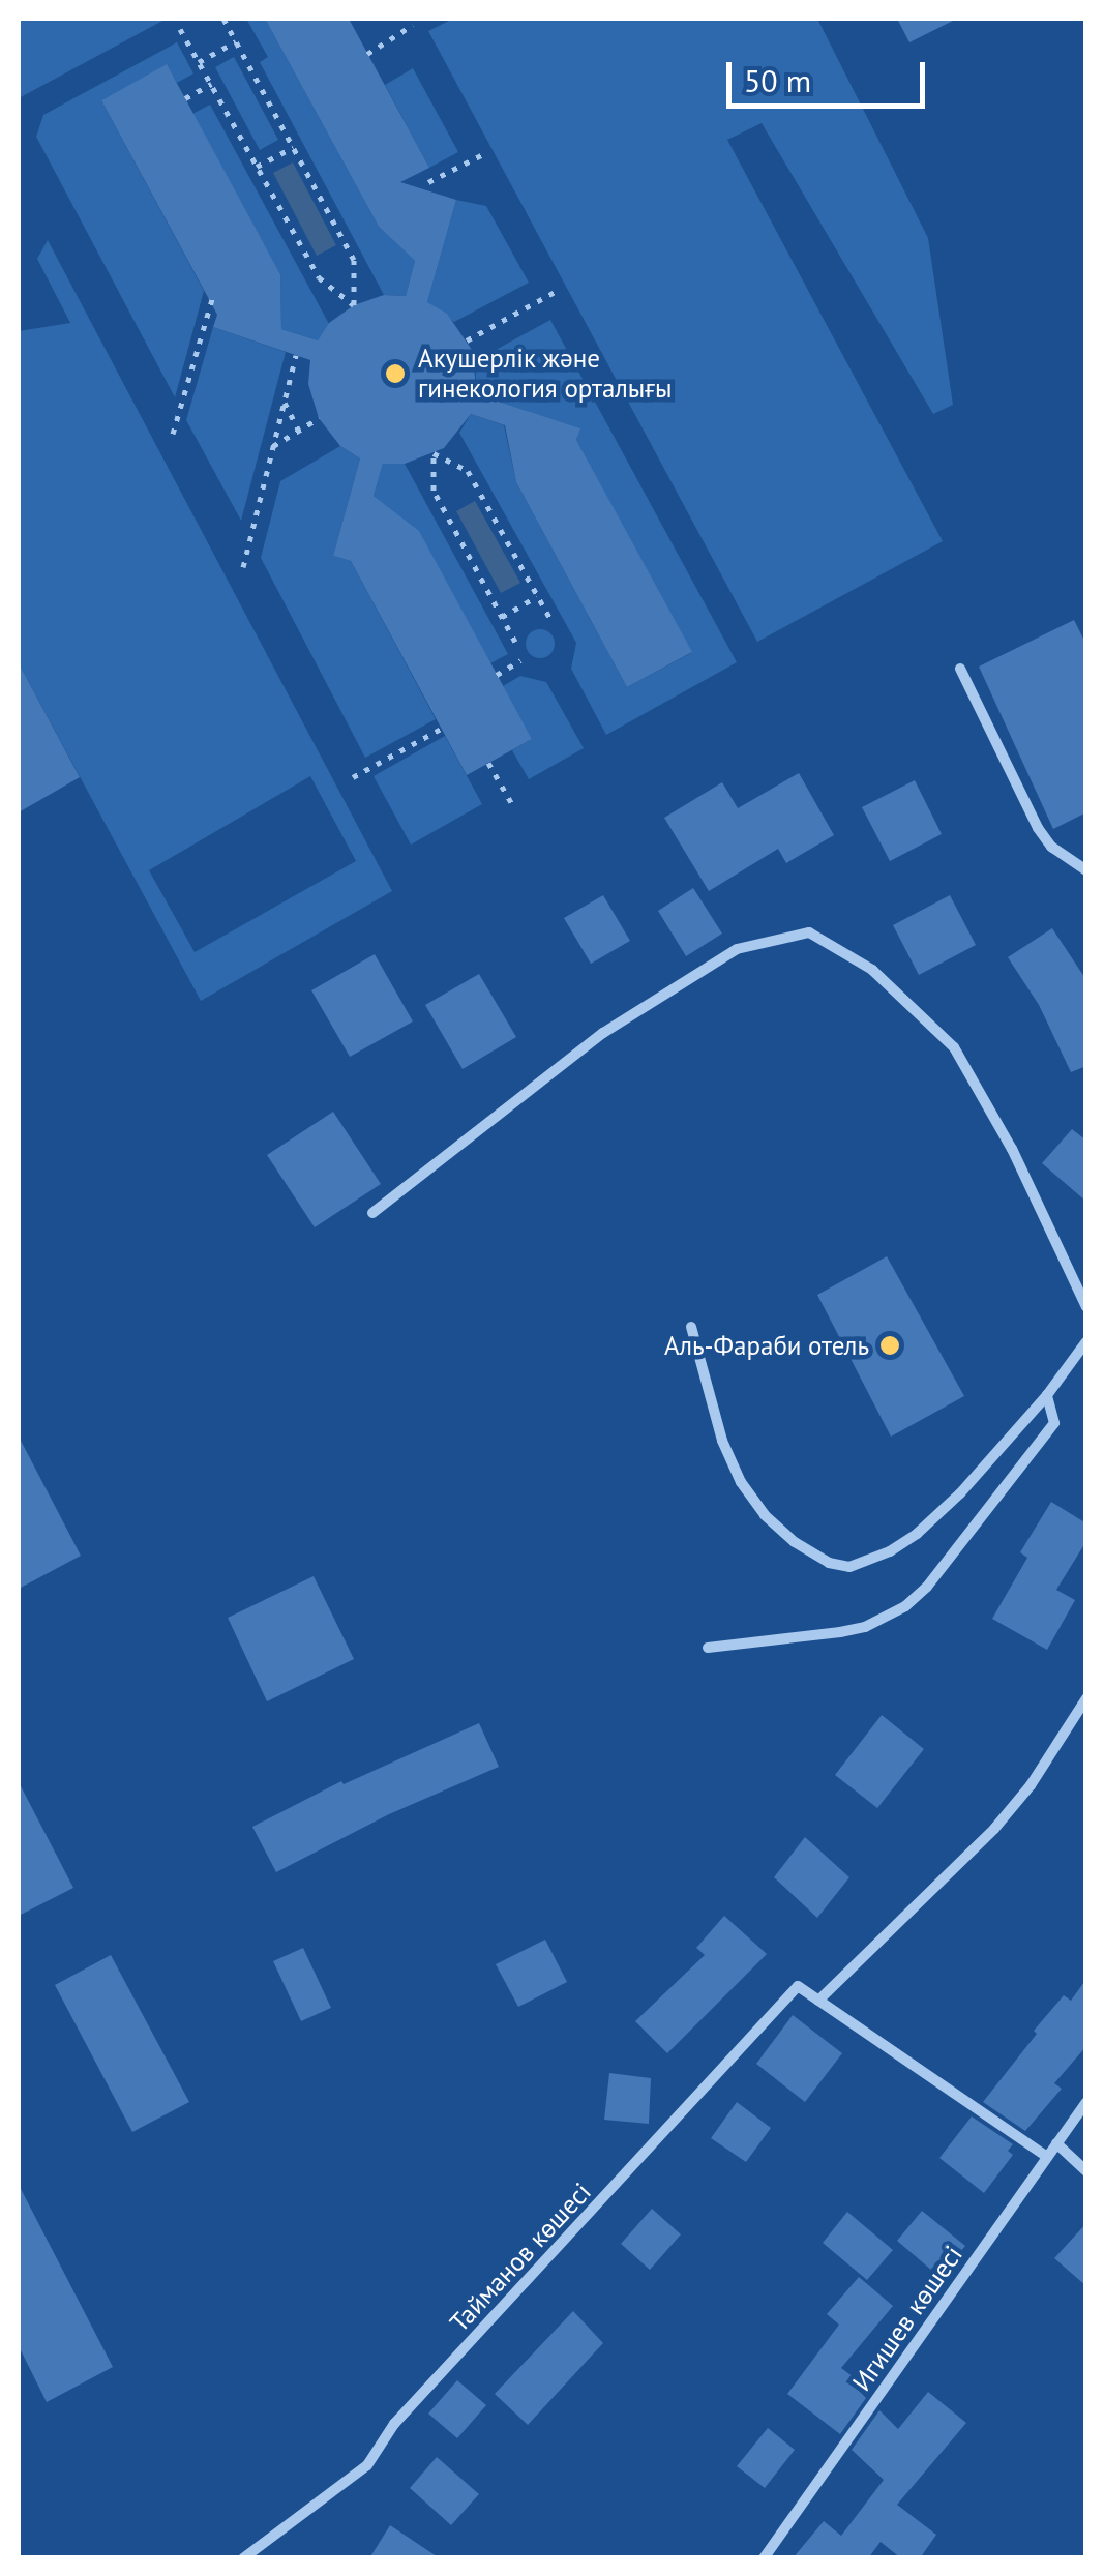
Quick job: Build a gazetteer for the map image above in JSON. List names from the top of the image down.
{
  "streets": {
    "street": ["Тайманов көшесі", "Игишев көшесі"]
  },
  "places": ["Акушерлік және гинекология орталығы", "Аль-Фараби отель"],
  "scale_bar": "50 m"
}
